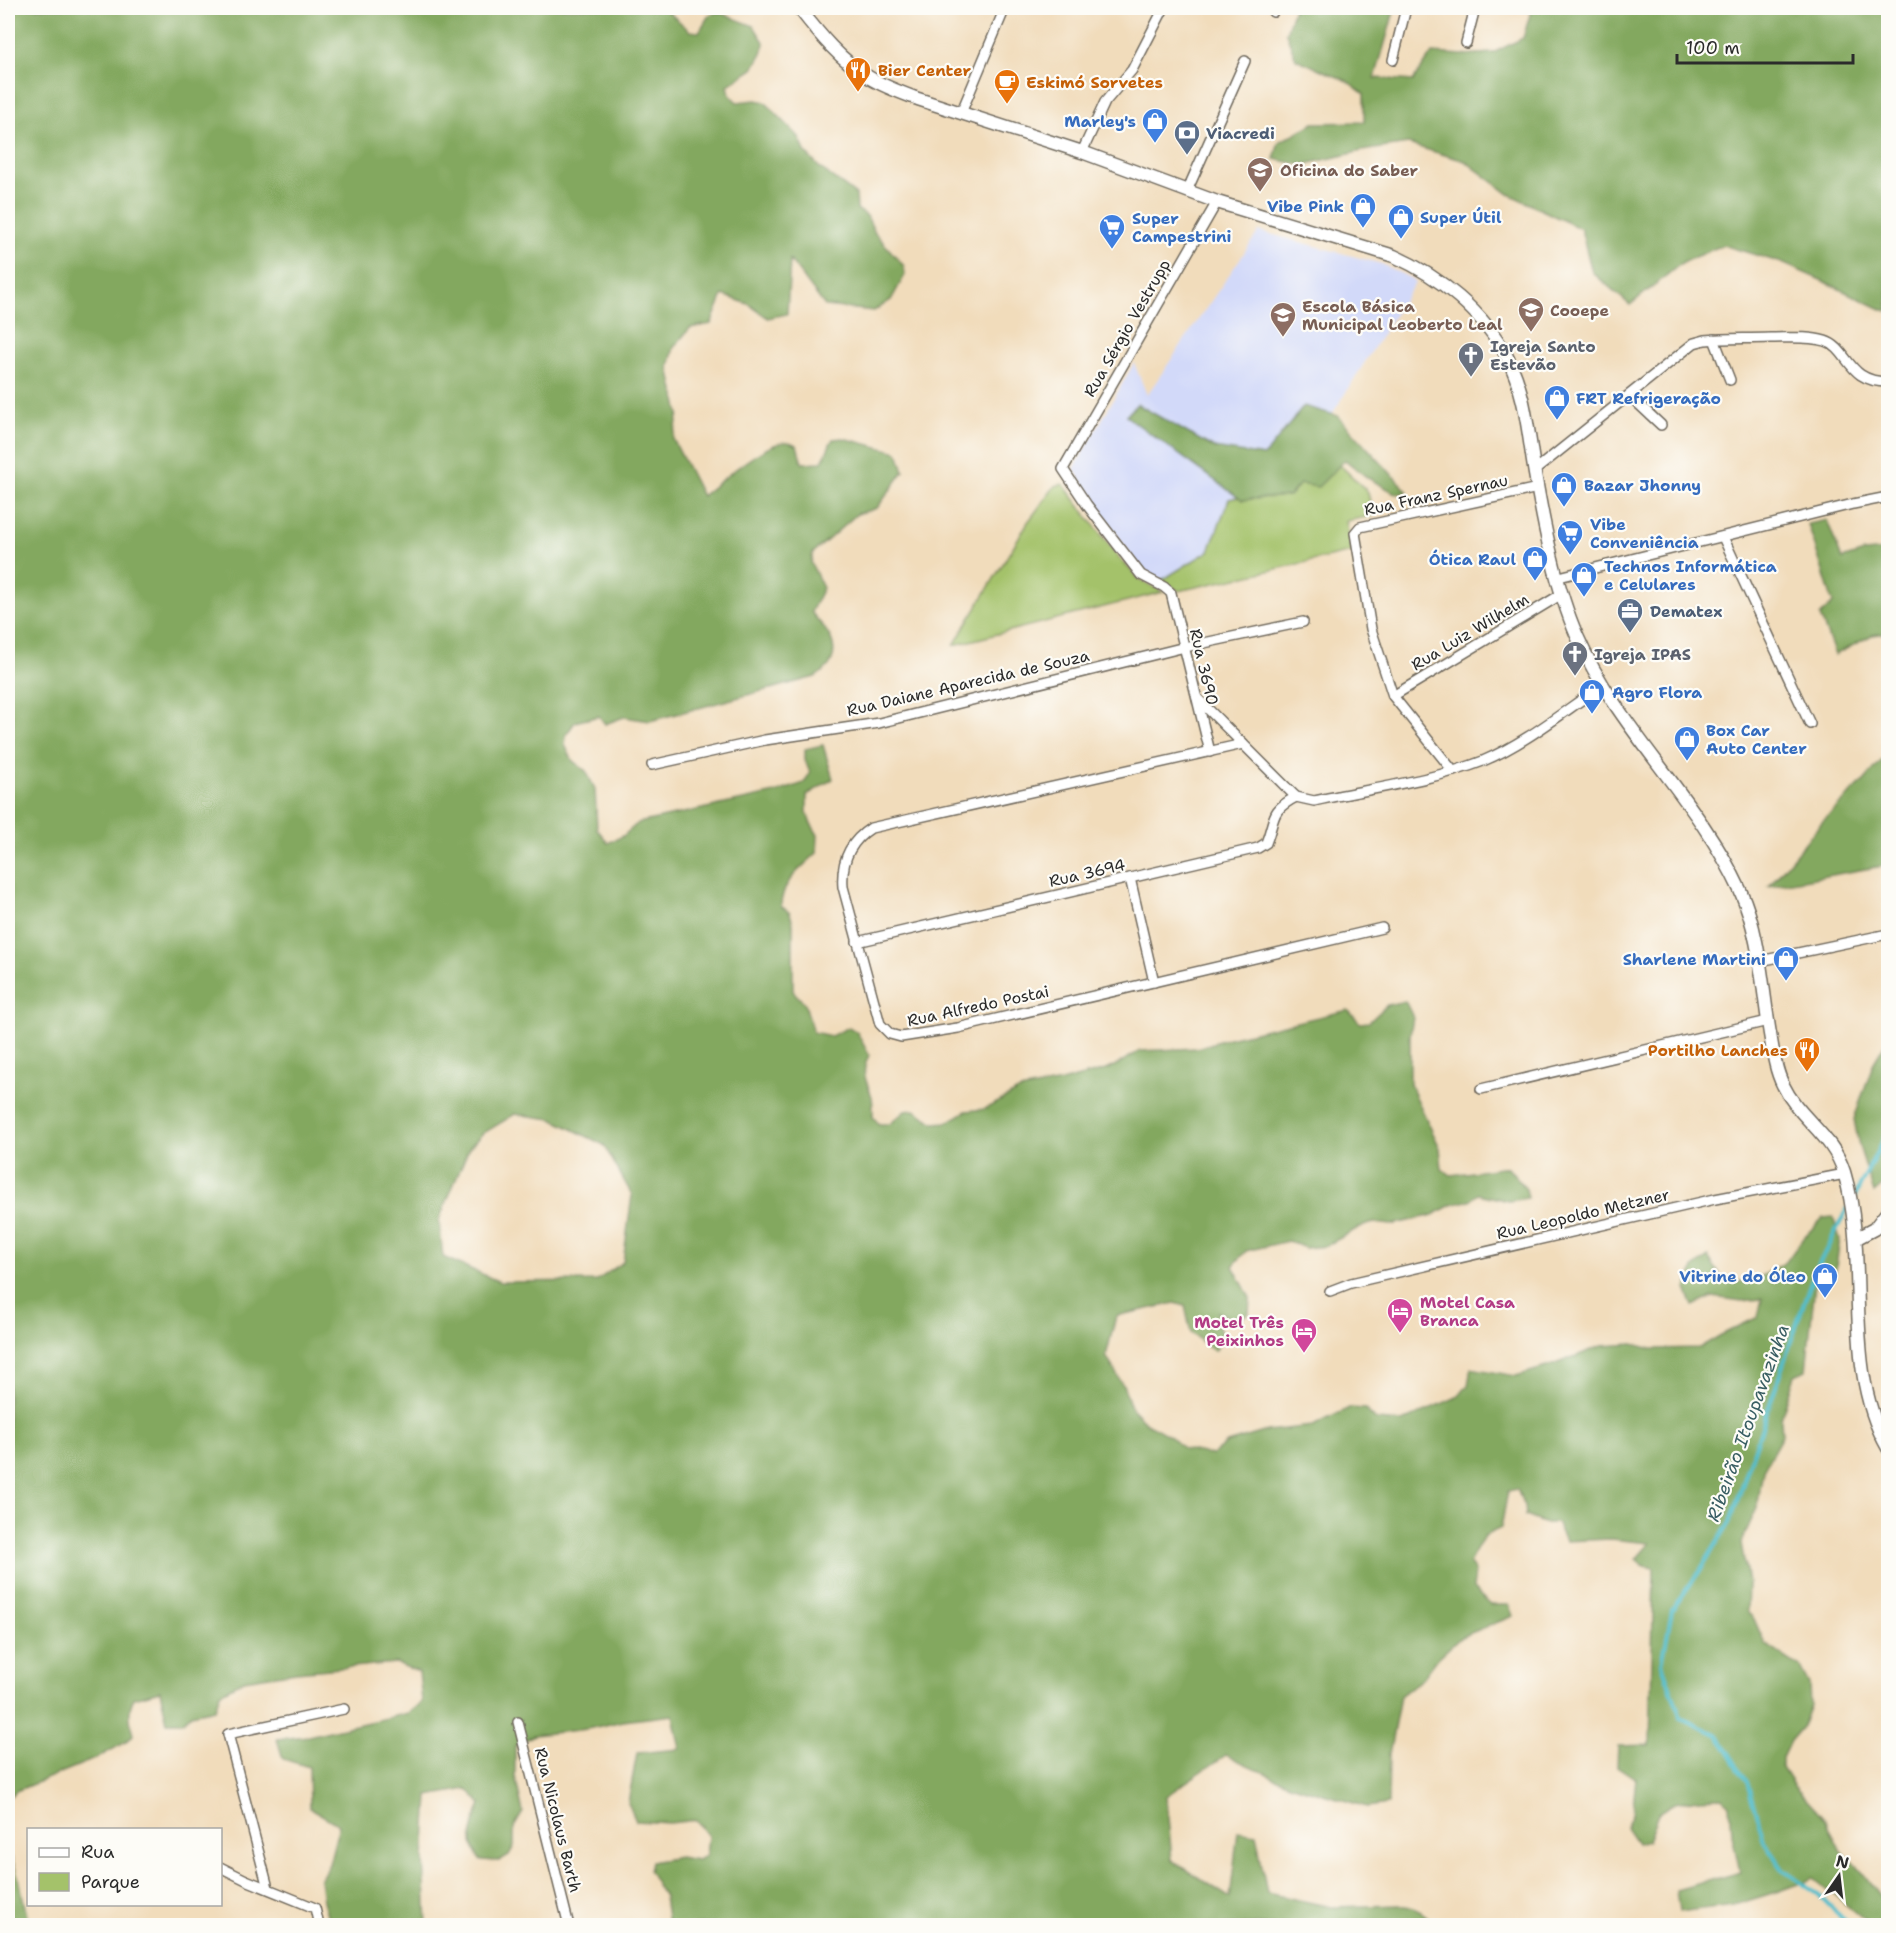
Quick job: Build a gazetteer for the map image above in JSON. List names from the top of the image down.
{
  "streets": {
    "street": [
      "Rua Sérgio Vestrupp",
      "Rua Franz Spernau",
      "Rua Luiz Wilhelm",
      "Rua 3690",
      "Rua Daiane Aparecida de Souza",
      "Rua 3694",
      "Rua Alfredo Postai",
      "Rua Leopoldo Metzner",
      "Rua Nicolaus Barth"
    ]
  },
  "crossings": [
    ["Rua Sérgio Vestrupp", "Rua 3690"],
    ["Rua Franz Spernau", "Rua Luiz Wilhelm"],
    ["Rua 3690", "Rua Daiane Aparecida de Souza"],
    ["Rua 3690", "Rua Alfredo Postai"],
    ["Rua 3694", "Rua Alfredo Postai"]
  ],
  "water": ["Ribeirão Itoupavazinha"],
  "places": {
    "restaurant": ["Bier Center", "Portilho Lanches"],
    "cafe": ["Eskimó Sorvetes"],
    "shop": [
      "Marley's",
      "Vibe Pink",
      "Super Útil",
      "FRT Refrigeração",
      "Bazar Jhonny",
      "Ótica Raul",
      "Technos Informática e Celulares",
      "Agro Flora",
      "Box Car Auto Center",
      "Sharlene Martini",
      "Vitrine do Óleo"
    ],
    "bank": ["Viacredi"],
    "school or university": ["Oficina do Saber", "Cooepe", "Escola Básica Municipal Leoberto Leal"],
    "supermarket": ["Super Campestrini", "Vibe Conveniência"],
    "church": ["Igreja Santo Estevão", "Igreja IPAS"],
    "office": ["Dematex"],
    "hotel": ["Motel Casa Branca", "Motel Três Peixinhos"]
  },
  "legend": ["Rua", "Parque"],
  "scale_bar": "100 m",
  "north": "top"
}
